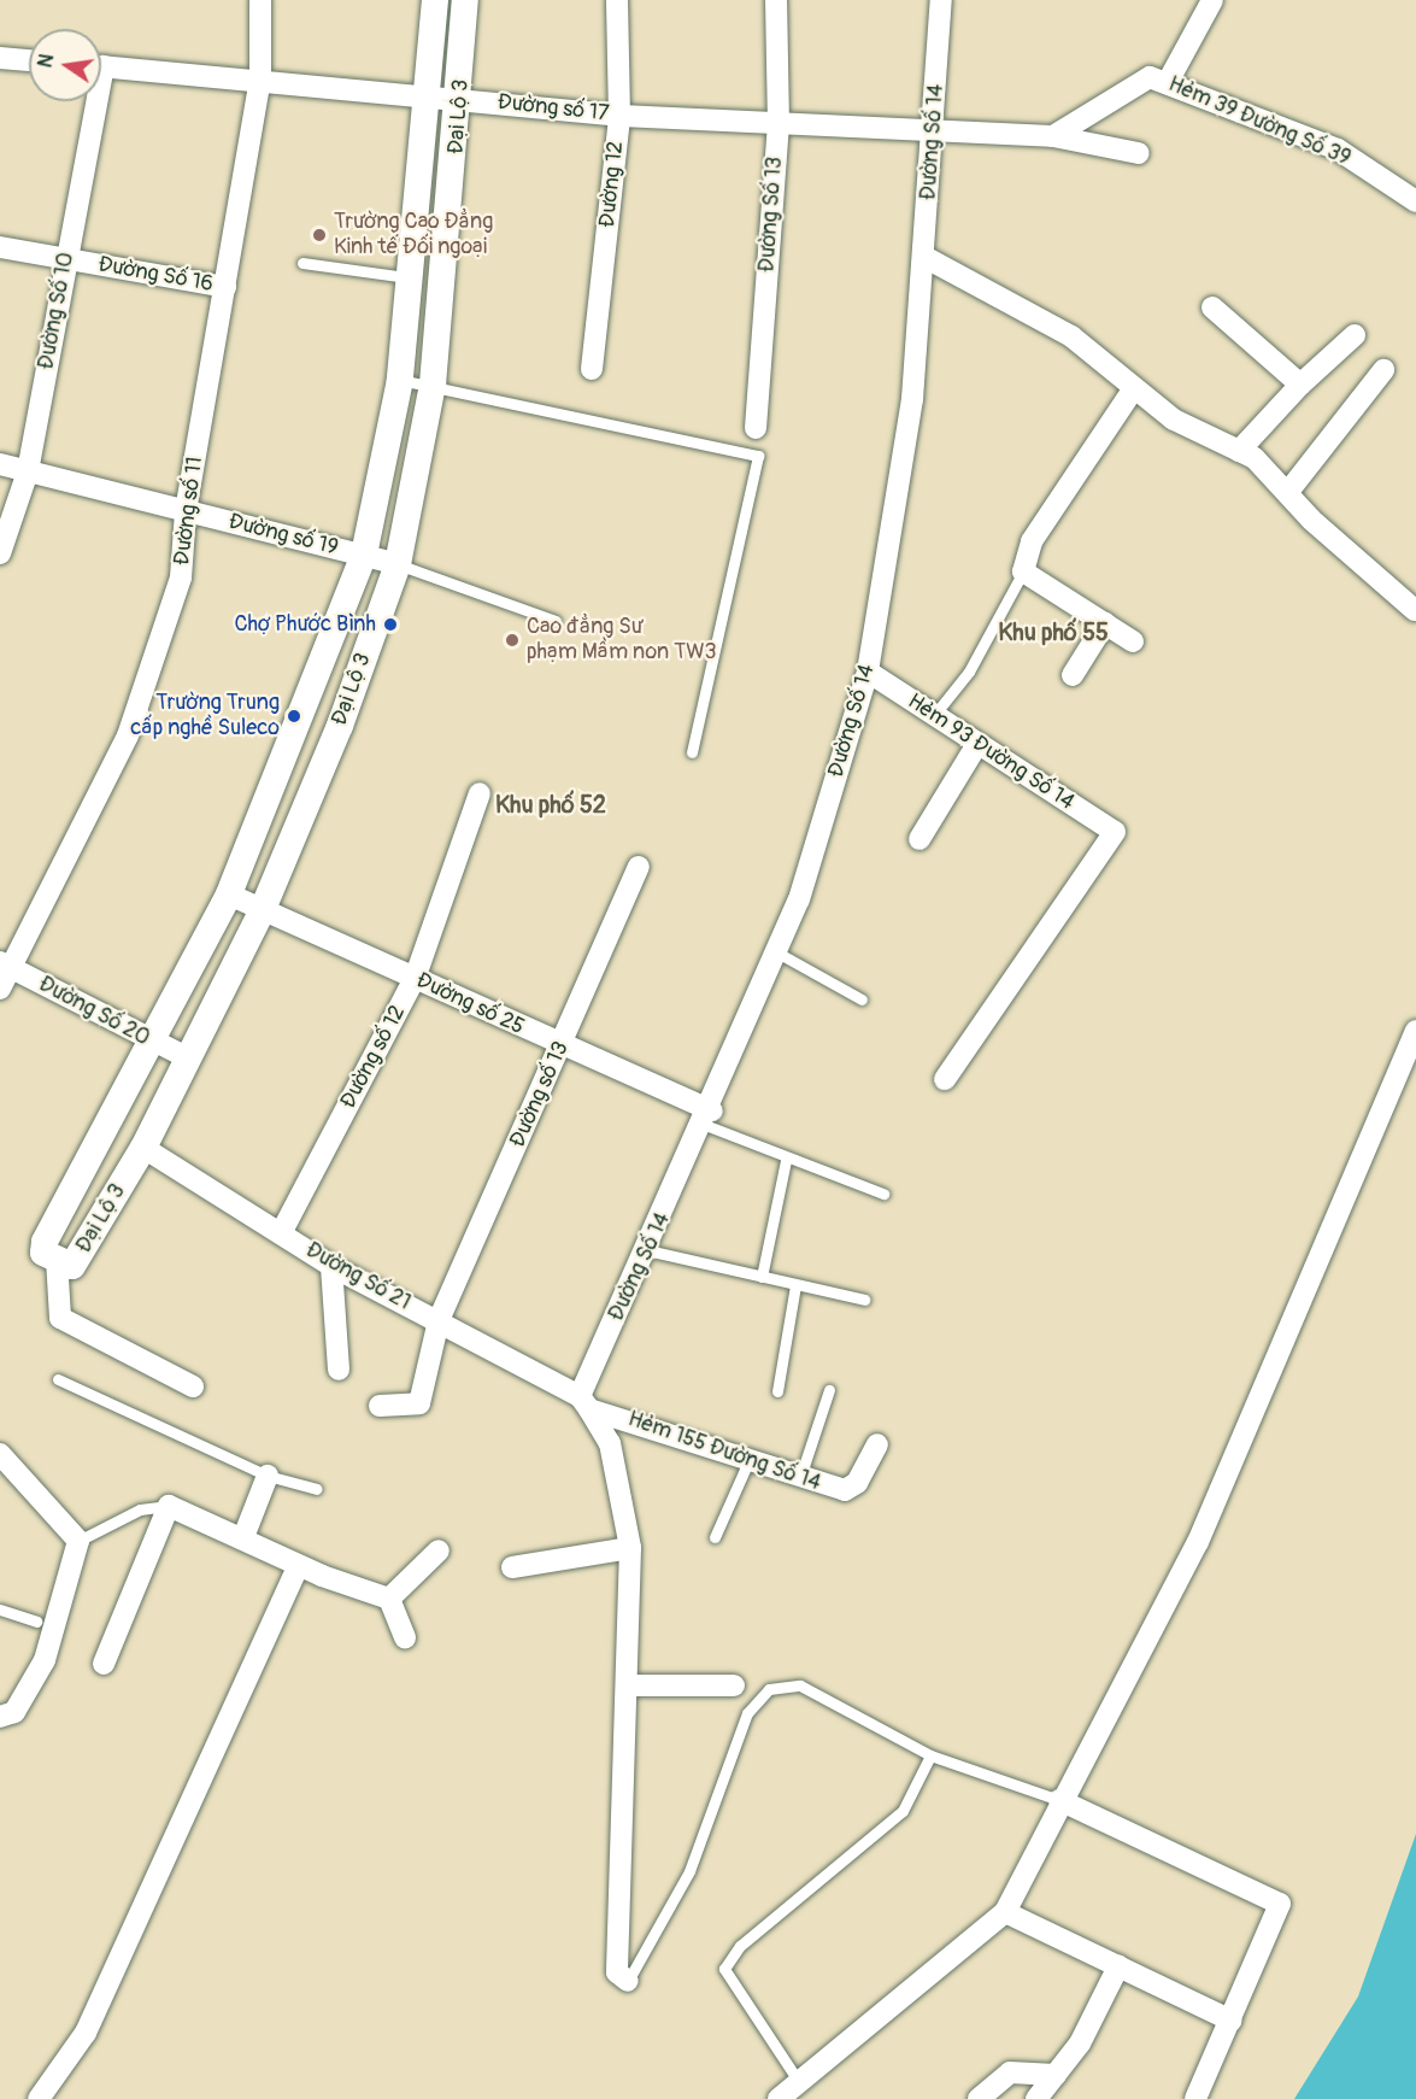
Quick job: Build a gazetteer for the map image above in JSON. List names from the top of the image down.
{
  "streets": {
    "street": [
      "Đường số 17",
      "Đại Lộ 3",
      "Hẻm 39 Đường Số 39",
      "Đường Số 14",
      "Đường 12",
      "Đường Số 13",
      "Đường Số 16",
      "Đường Số 10",
      "Đường số 11",
      "Đường số 19",
      "Hẻm 93 Đường Số 14",
      "Đường số 25",
      "Đường Số 20",
      "Đường số 12",
      "Đường số 13",
      "Đường Số 21",
      "Hẻm 155 Đường Số 14"
    ]
  },
  "crossings": [
    ["Đường số 17", "Đại Lộ 3"],
    ["Đường số 17", "Đường Số 14"],
    ["Đường số 17", "Đường 12"],
    ["Đường số 17", "Đường Số 13"],
    ["Đường số 17", "Đường số 11"],
    ["Đại Lộ 3", "Đường số 19"],
    ["Đại Lộ 3", "Đường số 25"],
    ["Đại Lộ 3", "Đường Số 20"],
    ["Đại Lộ 3", "Đường Số 21"],
    ["Đường Số 14", "Hẻm 93 Đường Số 14"],
    ["Đường Số 14", "Đường số 25"],
    ["Đường Số 14", "Đường Số 21"],
    ["Đường Số 14", "Hẻm 155 Đường Số 14"],
    ["Đường Số 16", "Đường Số 10"],
    ["Đường Số 16", "Đường số 11"],
    ["Đường Số 10", "Đường số 19"],
    ["Đường số 11", "Đường số 19"],
    ["Đường số 11", "Đường Số 20"],
    ["Đường số 25", "Đường số 12"],
    ["Đường số 25", "Đường số 13"],
    ["Đường số 12", "Đường Số 21"],
    ["Đường số 13", "Đường Số 21"],
    ["Đường Số 21", "Hẻm 155 Đường Số 14"]
  ],
  "districts": ["Khu phố 55", "Khu phố 52"],
  "places": [
    "Trường Cao Đẳng Kinh tế Đối ngoại",
    "Chợ Phước Bình",
    "Cao đẳng Sư phạm Mầm non TW3",
    "Trường Trung cấp nghề Suleco"
  ],
  "north": "left"
}
